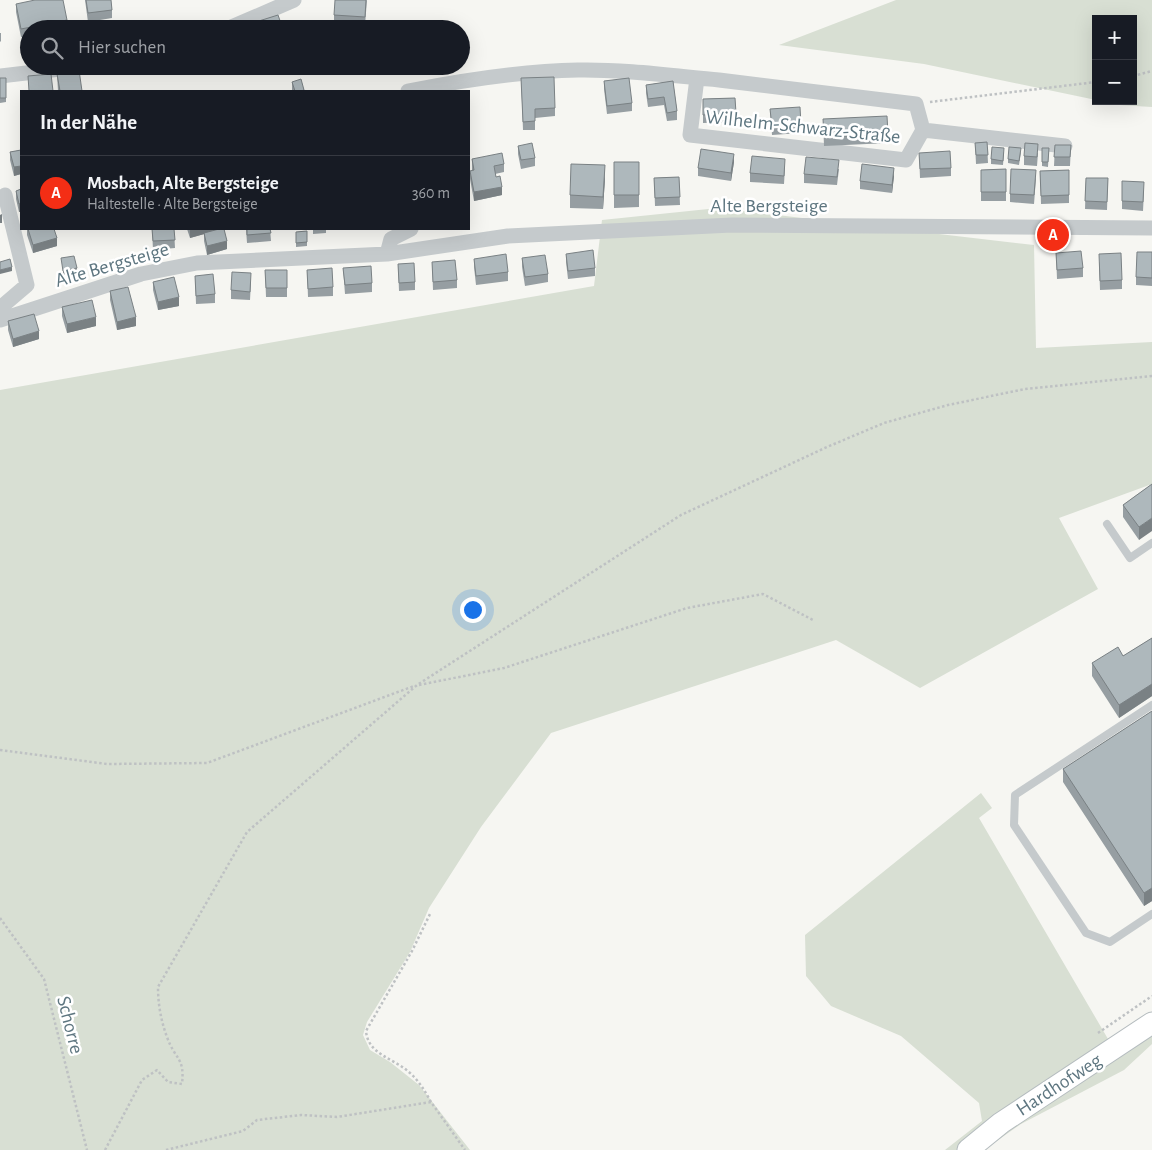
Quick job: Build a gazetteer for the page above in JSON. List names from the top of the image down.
{
  "streets": {
    "street": ["Wilhelm-Schwarz-Straße", "Alte Bergsteige", "Hardhofweg"],
    "path": ["Schorre"]
  },
  "page": {
    "map_buttons": ["+", "−"],
    "search": "Hier suchen",
    "heading": "In der Nähe",
    "list": [
      {
        "mark": "A",
        "name": "Mosbach, Alte Bergsteige",
        "note": "Haltestelle · Alte Bergsteige",
        "value": "360 m"
      }
    ],
    "pins": "A"
  }
}
